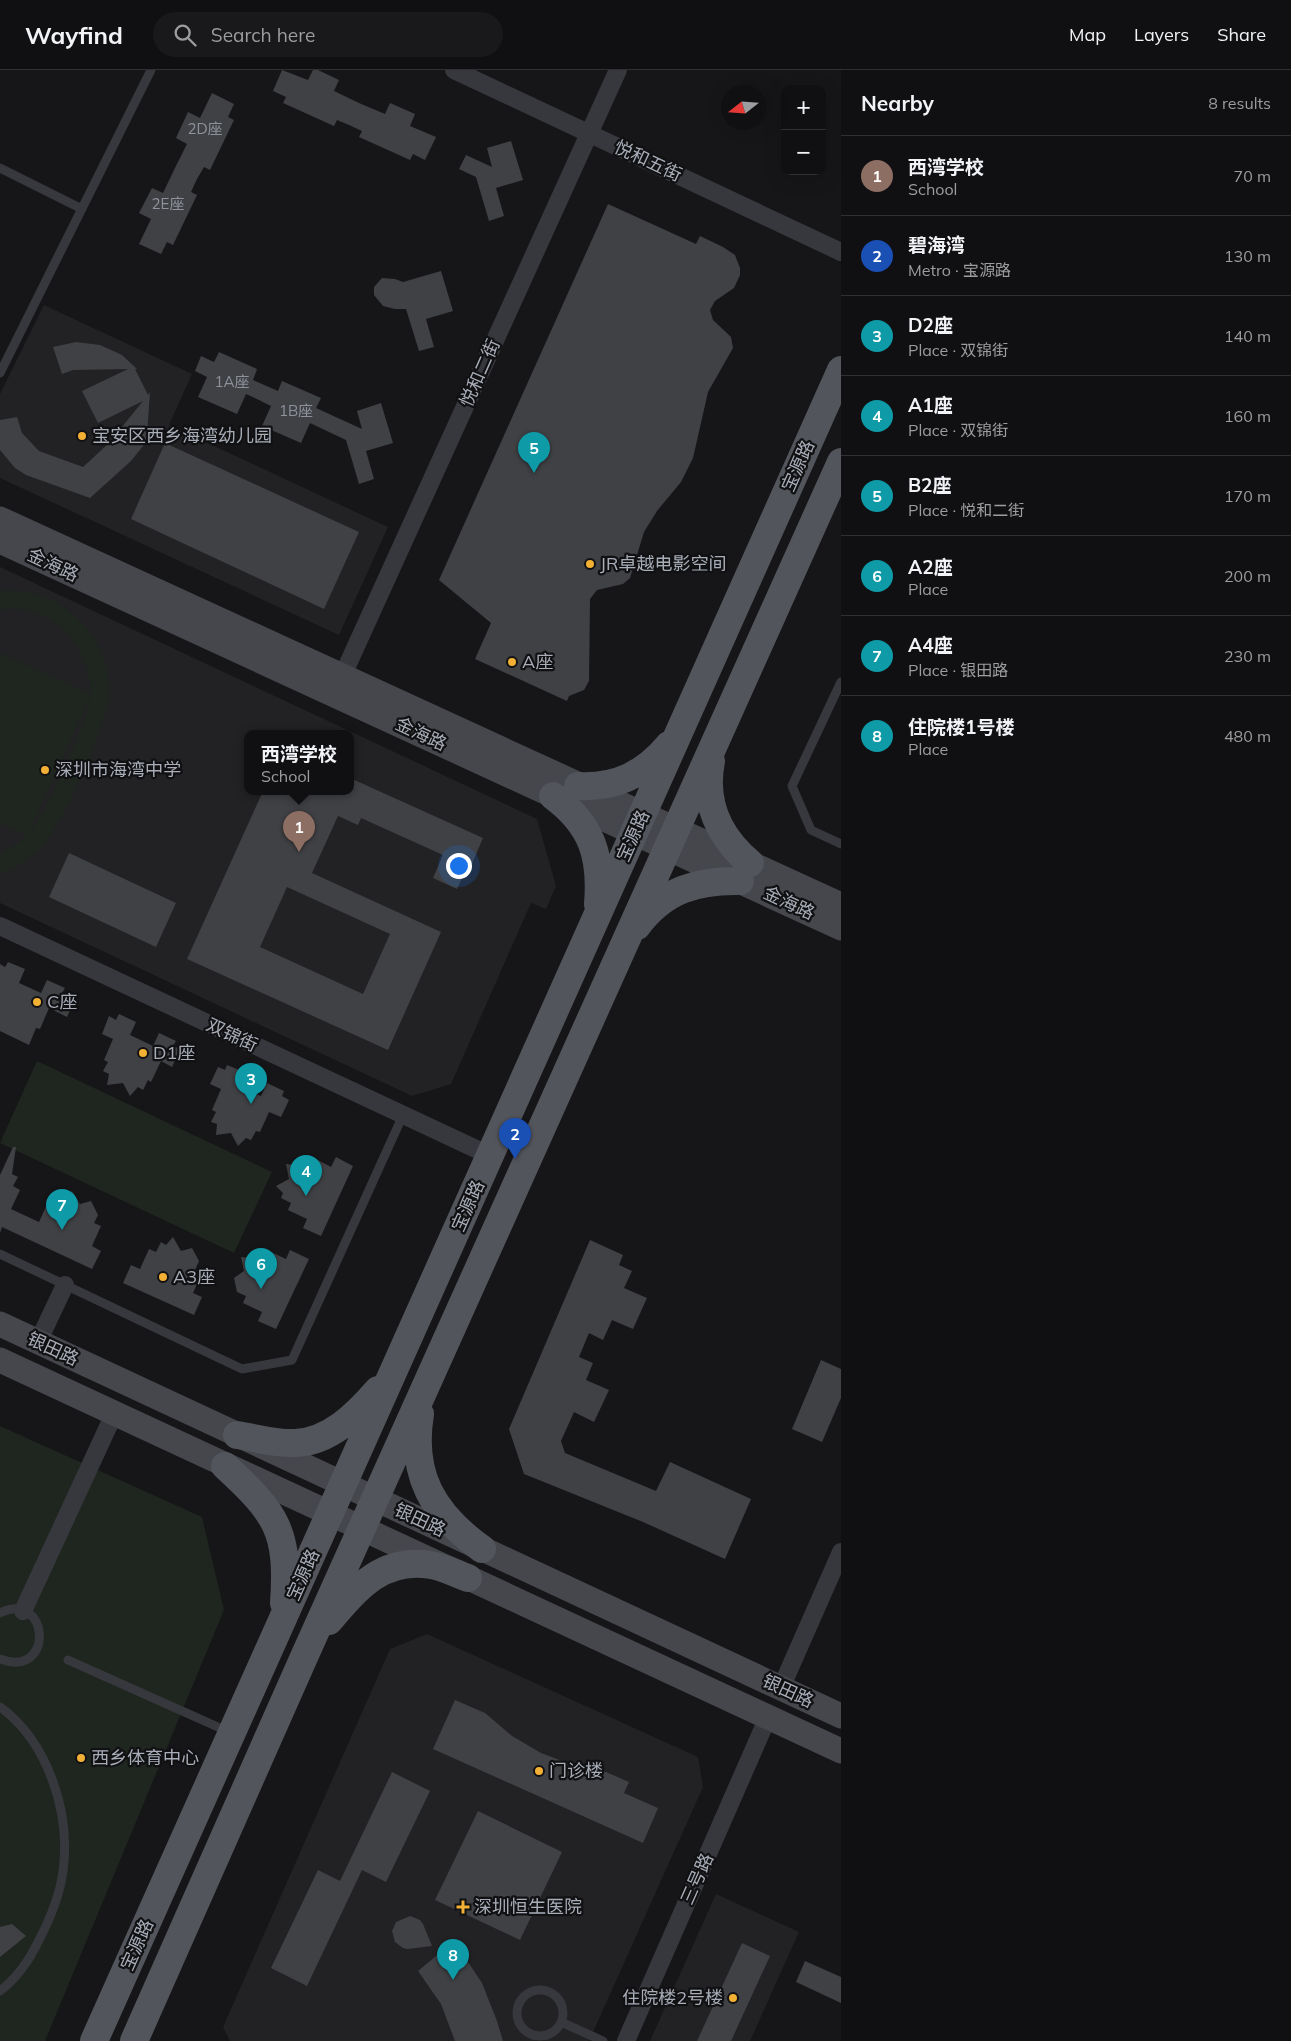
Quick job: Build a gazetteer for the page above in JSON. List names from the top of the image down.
{
  "streets": {
    "main road": ["宝源路"],
    "street": [
      "悦和五街",
      "悦和二街",
      "金海路",
      "双锦街",
      "银田路",
      "三号路"
    ]
  },
  "crossings": [
    ["悦和五街", "悦和二街"],
    ["悦和二街", "金海路"],
    ["宝源路", "金海路"],
    ["宝源路", "双锦街"],
    ["宝源路", "银田路"],
    ["银田路", "三号路"]
  ],
  "places": {
    "other": [
      "宝安区西乡海湾幼儿园",
      "JR卓越电影空间",
      "A座",
      "深圳市海湾中学",
      "C座",
      "D1座",
      "A3座",
      "西乡体育中心",
      "门诊楼",
      "住院楼2号楼"
    ],
    "health": ["深圳恒生医院"]
  },
  "house_numbers": [
    "2D座",
    "2E座",
    "1A座",
    "1B座"
  ],
  "north": "left",
  "page": {
    "header": "Wayfind",
    "search": "Search here",
    "nav": ["Map", "Layers", "Share"],
    "heading": ["Nearby", "8 results"],
    "map_buttons": ["+", "−"],
    "list": [
      {
        "mark": "1",
        "name": "西湾学校",
        "note": "School",
        "value": "70 m"
      },
      {
        "mark": "2",
        "name": "碧海湾",
        "note": "Metro · 宝源路",
        "value": "130 m"
      },
      {
        "mark": "3",
        "name": "D2座",
        "note": "Place · 双锦街",
        "value": "140 m"
      },
      {
        "mark": "4",
        "name": "A1座",
        "note": "Place · 双锦街",
        "value": "160 m"
      },
      {
        "mark": "5",
        "name": "B2座",
        "note": "Place · 悦和二街",
        "value": "170 m"
      },
      {
        "mark": "6",
        "name": "A2座",
        "note": "Place",
        "value": "200 m"
      },
      {
        "mark": "7",
        "name": "A4座",
        "note": "Place · 银田路",
        "value": "230 m"
      },
      {
        "mark": "8",
        "name": "住院楼1号楼",
        "note": "Place",
        "value": "480 m"
      }
    ],
    "pins": [
      "5",
      "1",
      "3",
      "2",
      "4",
      "7",
      "6",
      "8"
    ],
    "popup": ["西湾学校", "School"]
  }
}
